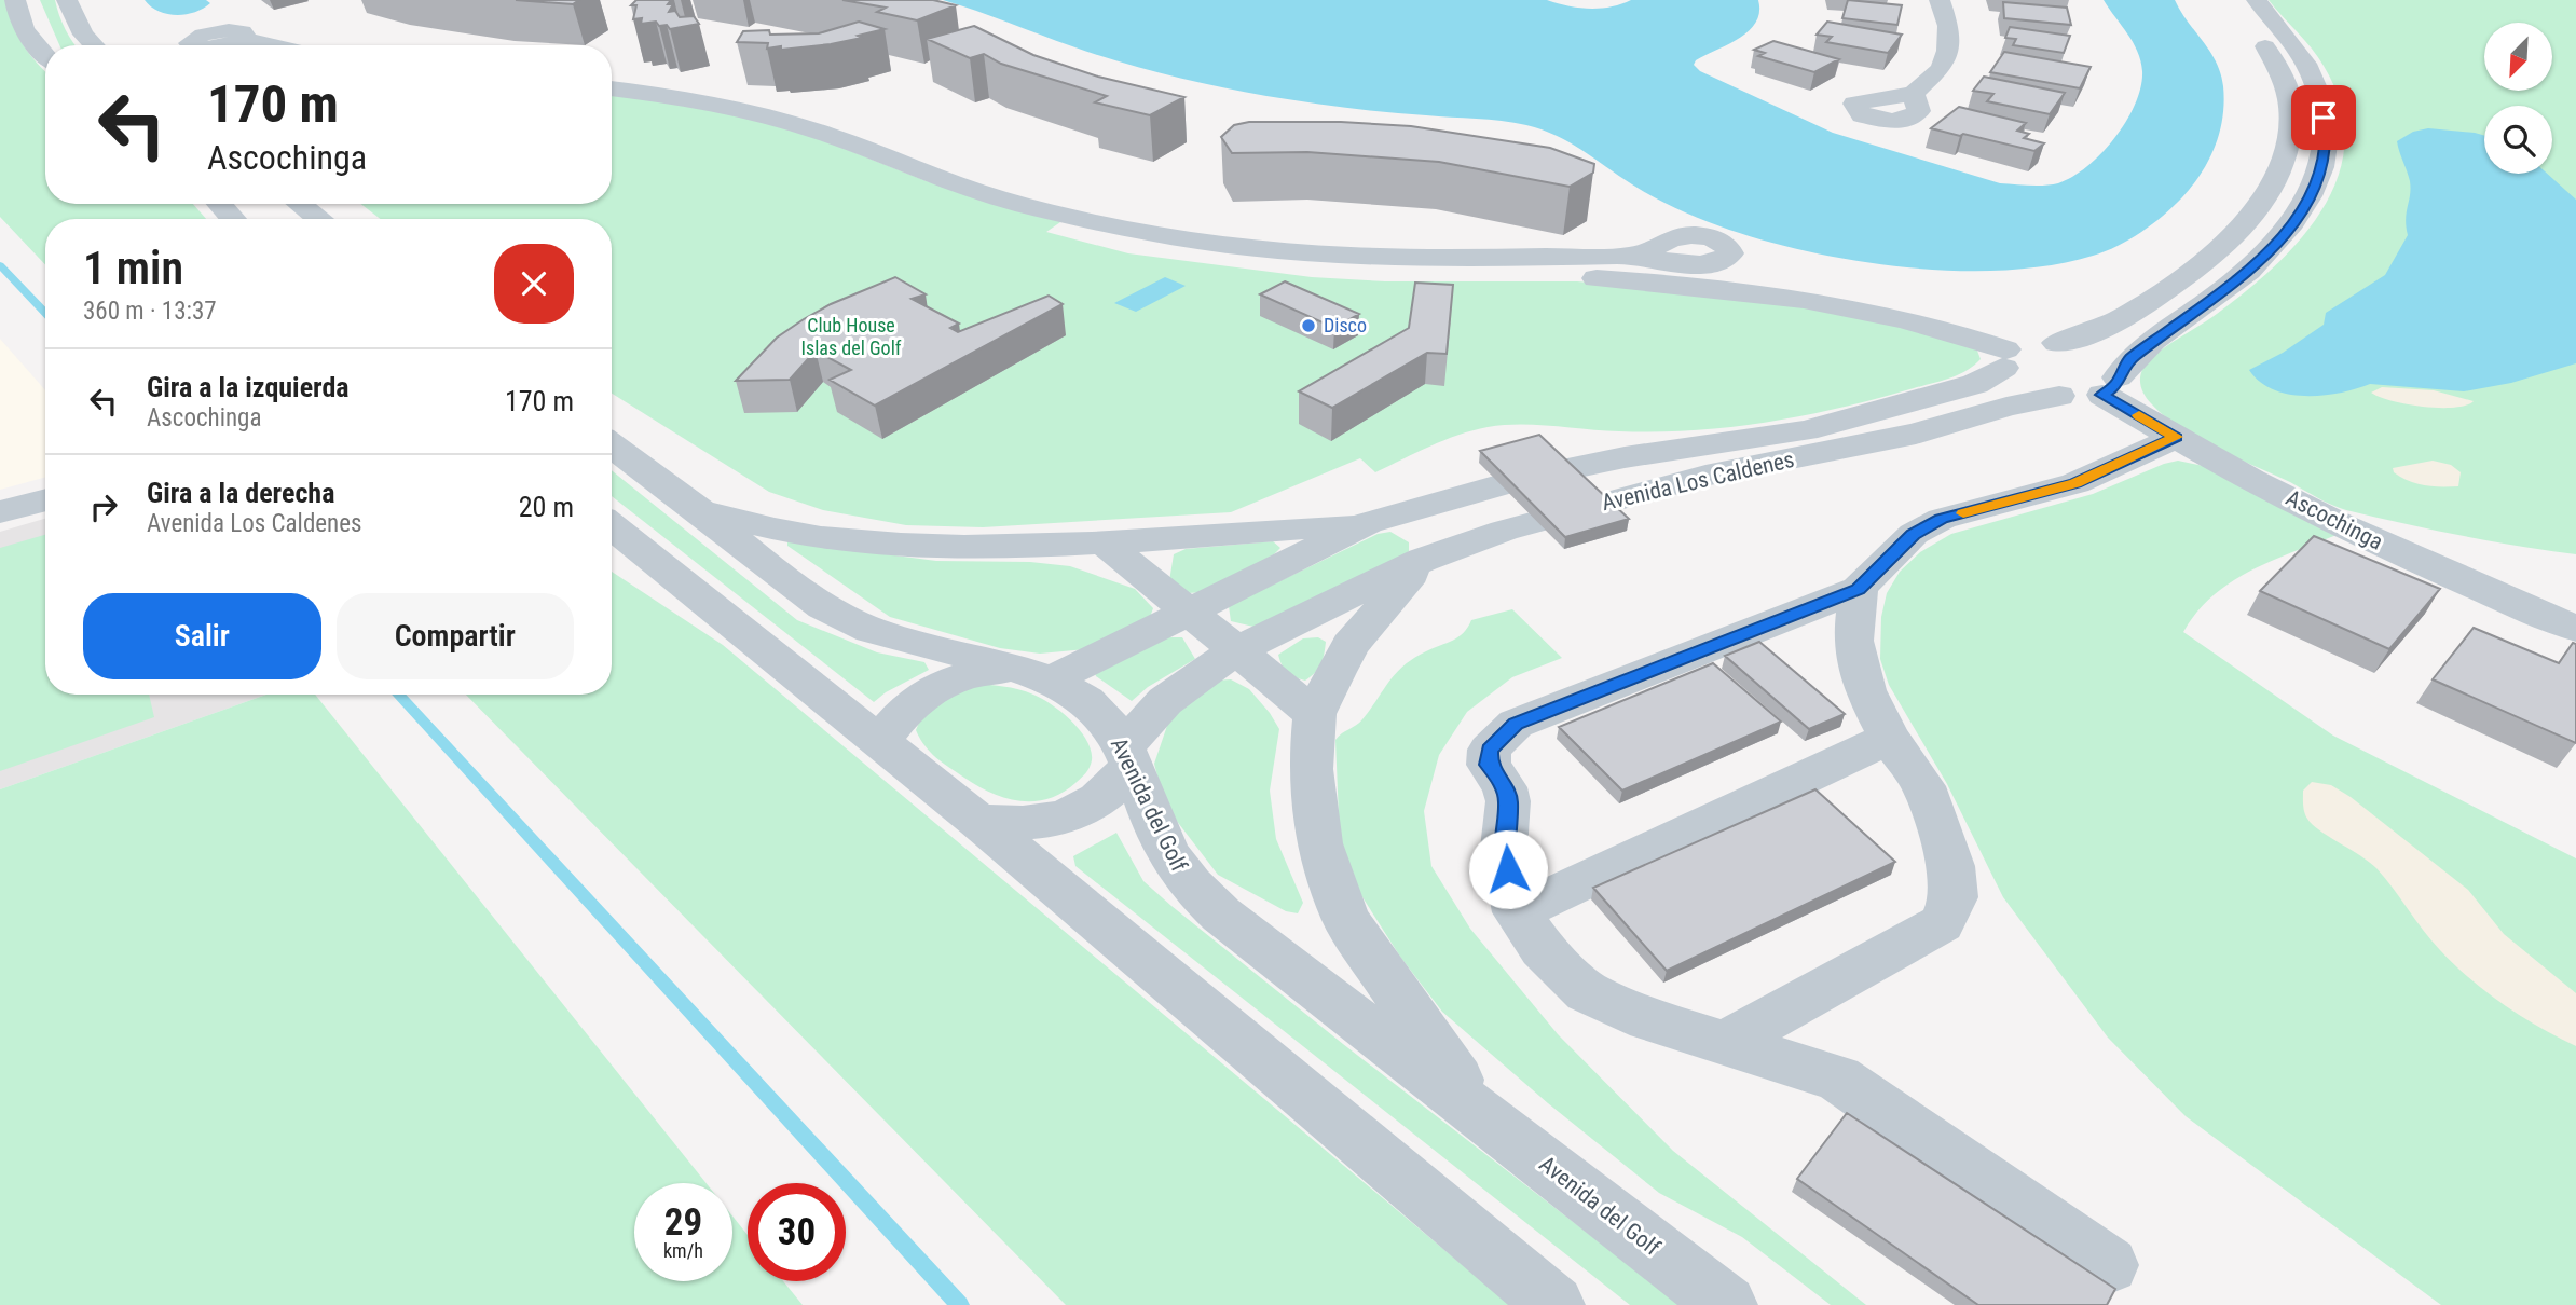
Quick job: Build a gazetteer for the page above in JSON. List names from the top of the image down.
{
  "streets": {
    "street": ["Avenida Los Caldenes", "Ascochinga", "Avenida del Golf"]
  },
  "crossings": [
    ["Avenida Los Caldenes", "Avenida del Golf"]
  ],
  "parks": ["Club House Islas del Golf"],
  "places": ["Disco"],
  "north": "bottom left",
  "page": {
    "turn": ["170 m", "Ascochinga"],
    "heading": ["1 min", "360 m · 13:37"],
    "list": [
      {
        "name": "Gira a la izquierda",
        "note": "Ascochinga",
        "value": "170 m"
      },
      {
        "name": "Gira a la derecha",
        "note": "Avenida Los Caldenes",
        "value": "20 m"
      }
    ],
    "buttons": ["Salir", "Compartir"],
    "speed": "29 km/h",
    "limit": "30"
  }
}
